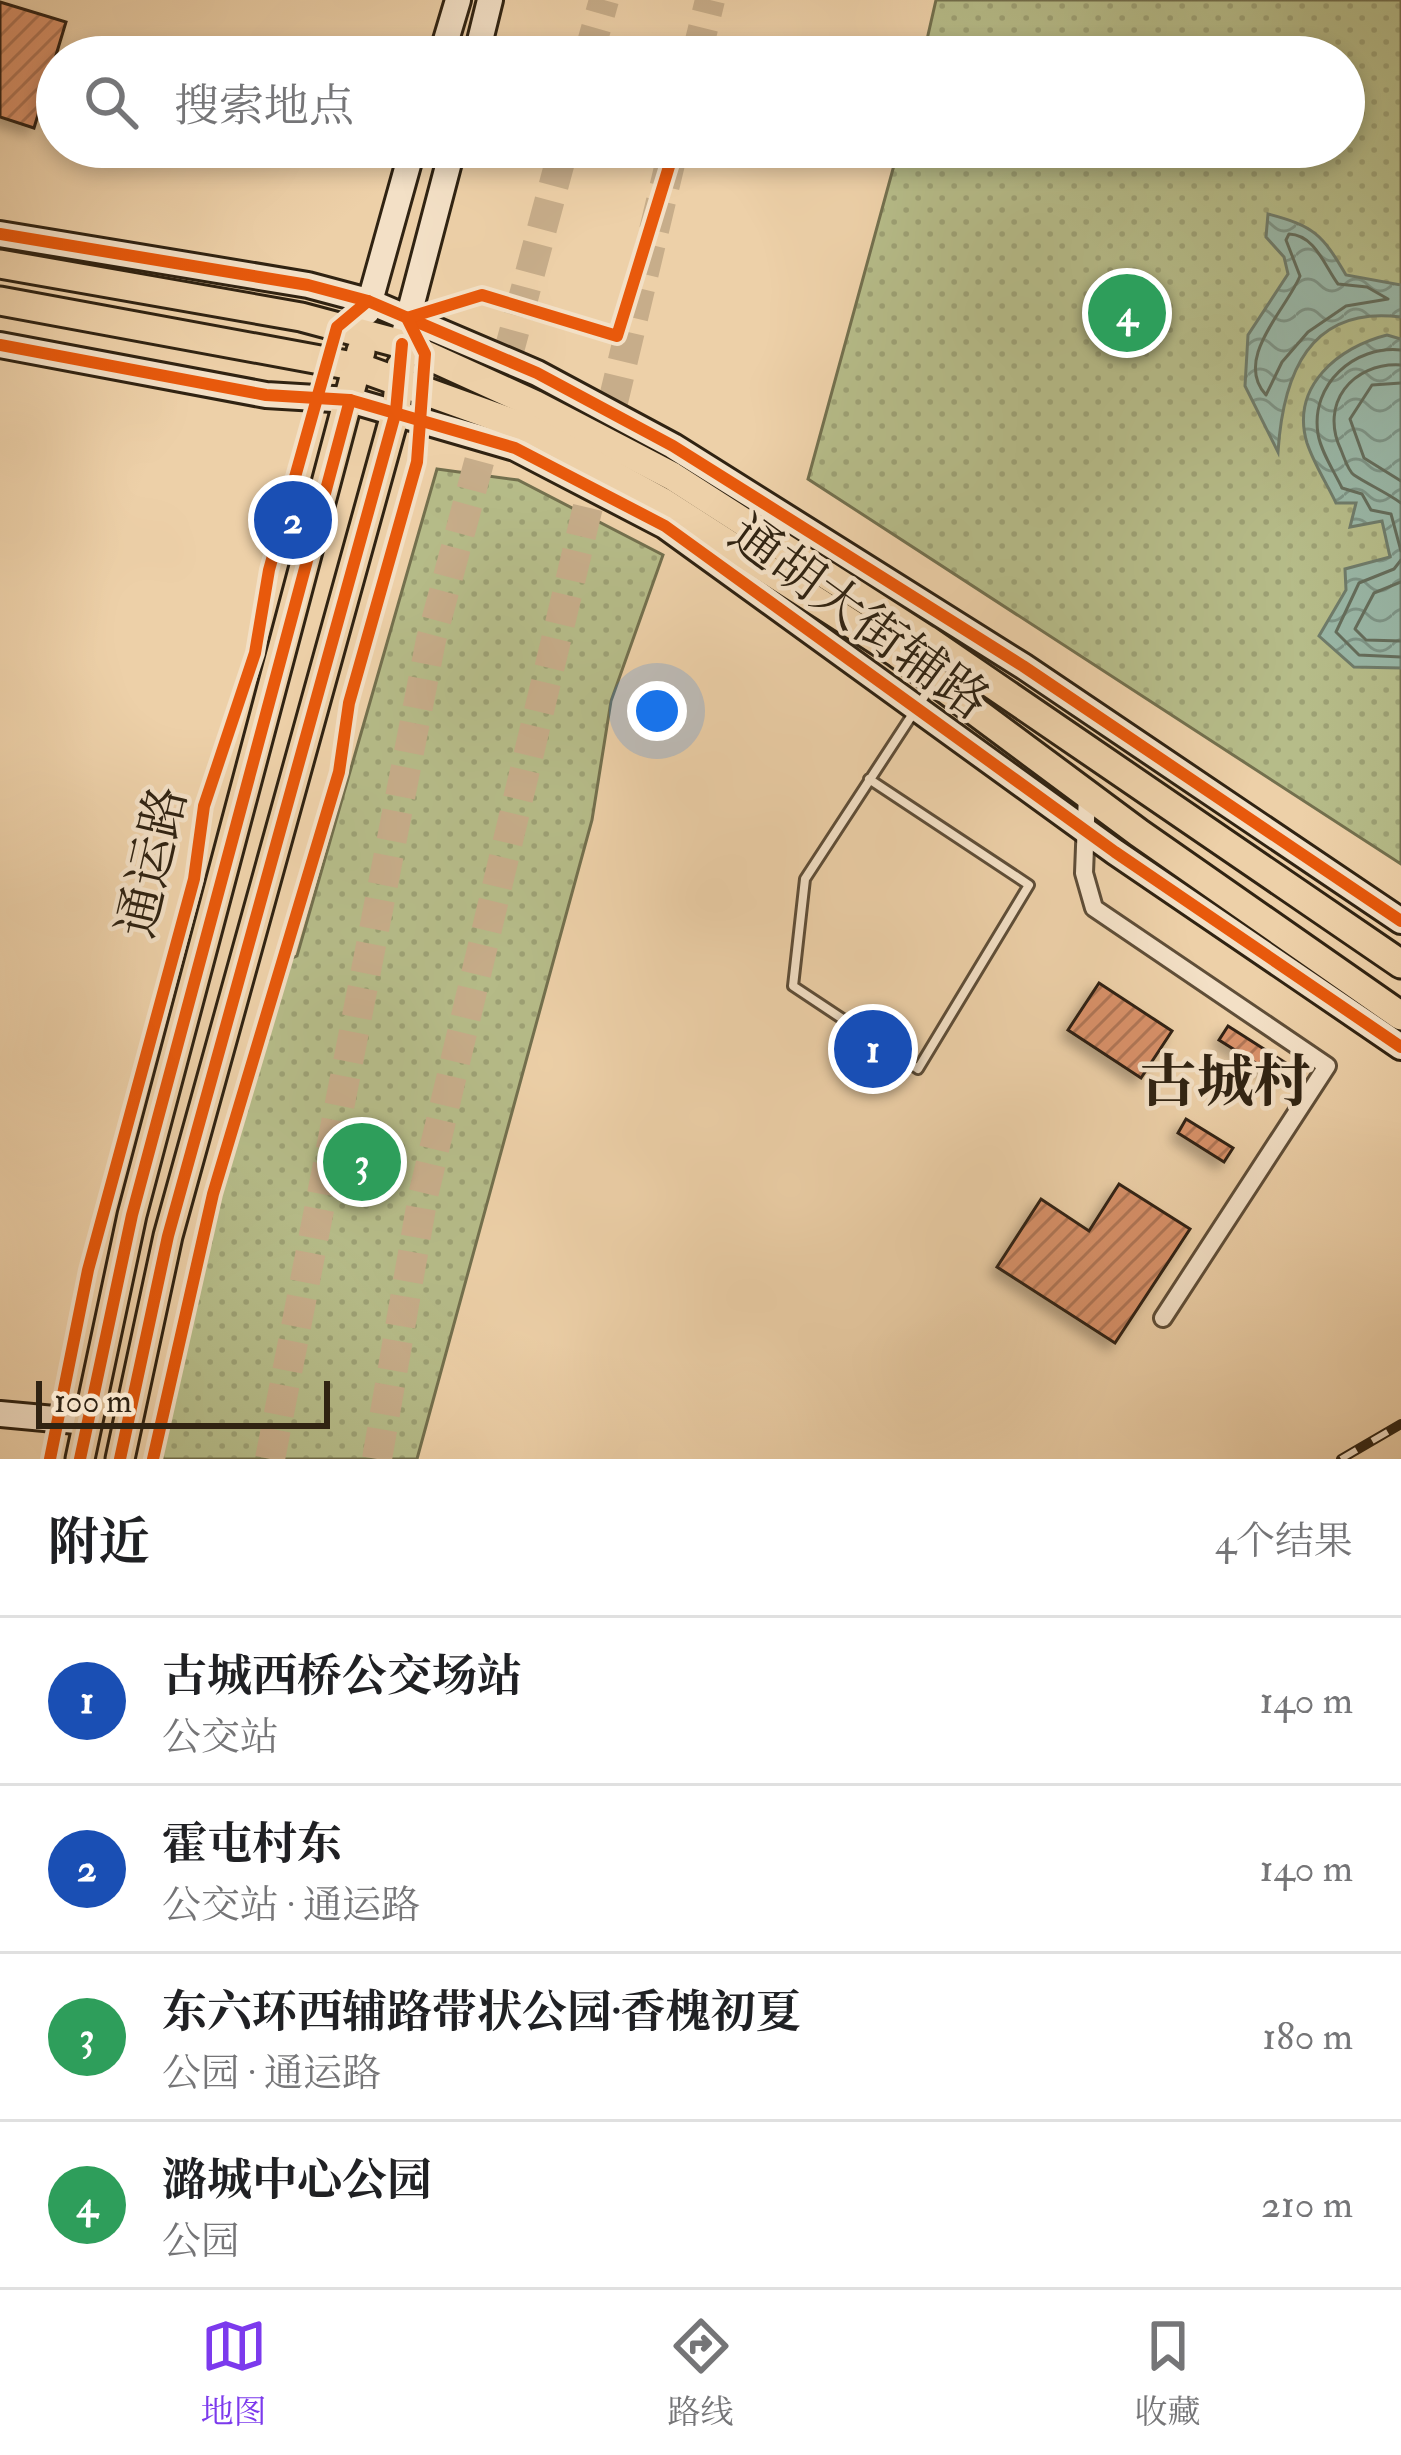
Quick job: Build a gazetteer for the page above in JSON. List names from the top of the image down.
{
  "streets": {
    "main road": ["通运路"],
    "street": ["通胡大街辅路"]
  },
  "crossings": [
    ["通胡大街辅路", "通运路"]
  ],
  "districts": ["古城村"],
  "scale_bar": "100 m",
  "page": {
    "search": "搜索地点",
    "pins": [
      "4",
      "2",
      "1",
      "3"
    ],
    "scale": "100 m",
    "heading": ["附近", "4个结果"],
    "list": [
      {
        "mark": "1",
        "name": "古城西桥公交场站",
        "note": "公交站",
        "value": "140 m"
      },
      {
        "mark": "2",
        "name": "霍屯村东",
        "note": "公交站 · 通运路",
        "value": "140 m"
      },
      {
        "mark": "3",
        "name": "东六环西辅路带状公园·香槐初夏",
        "note": "公园 · 通运路",
        "value": "180 m"
      },
      {
        "mark": "4",
        "name": "潞城中心公园",
        "note": "公园",
        "value": "210 m"
      }
    ],
    "nav": ["地图", "路线", "收藏"]
  }
}
